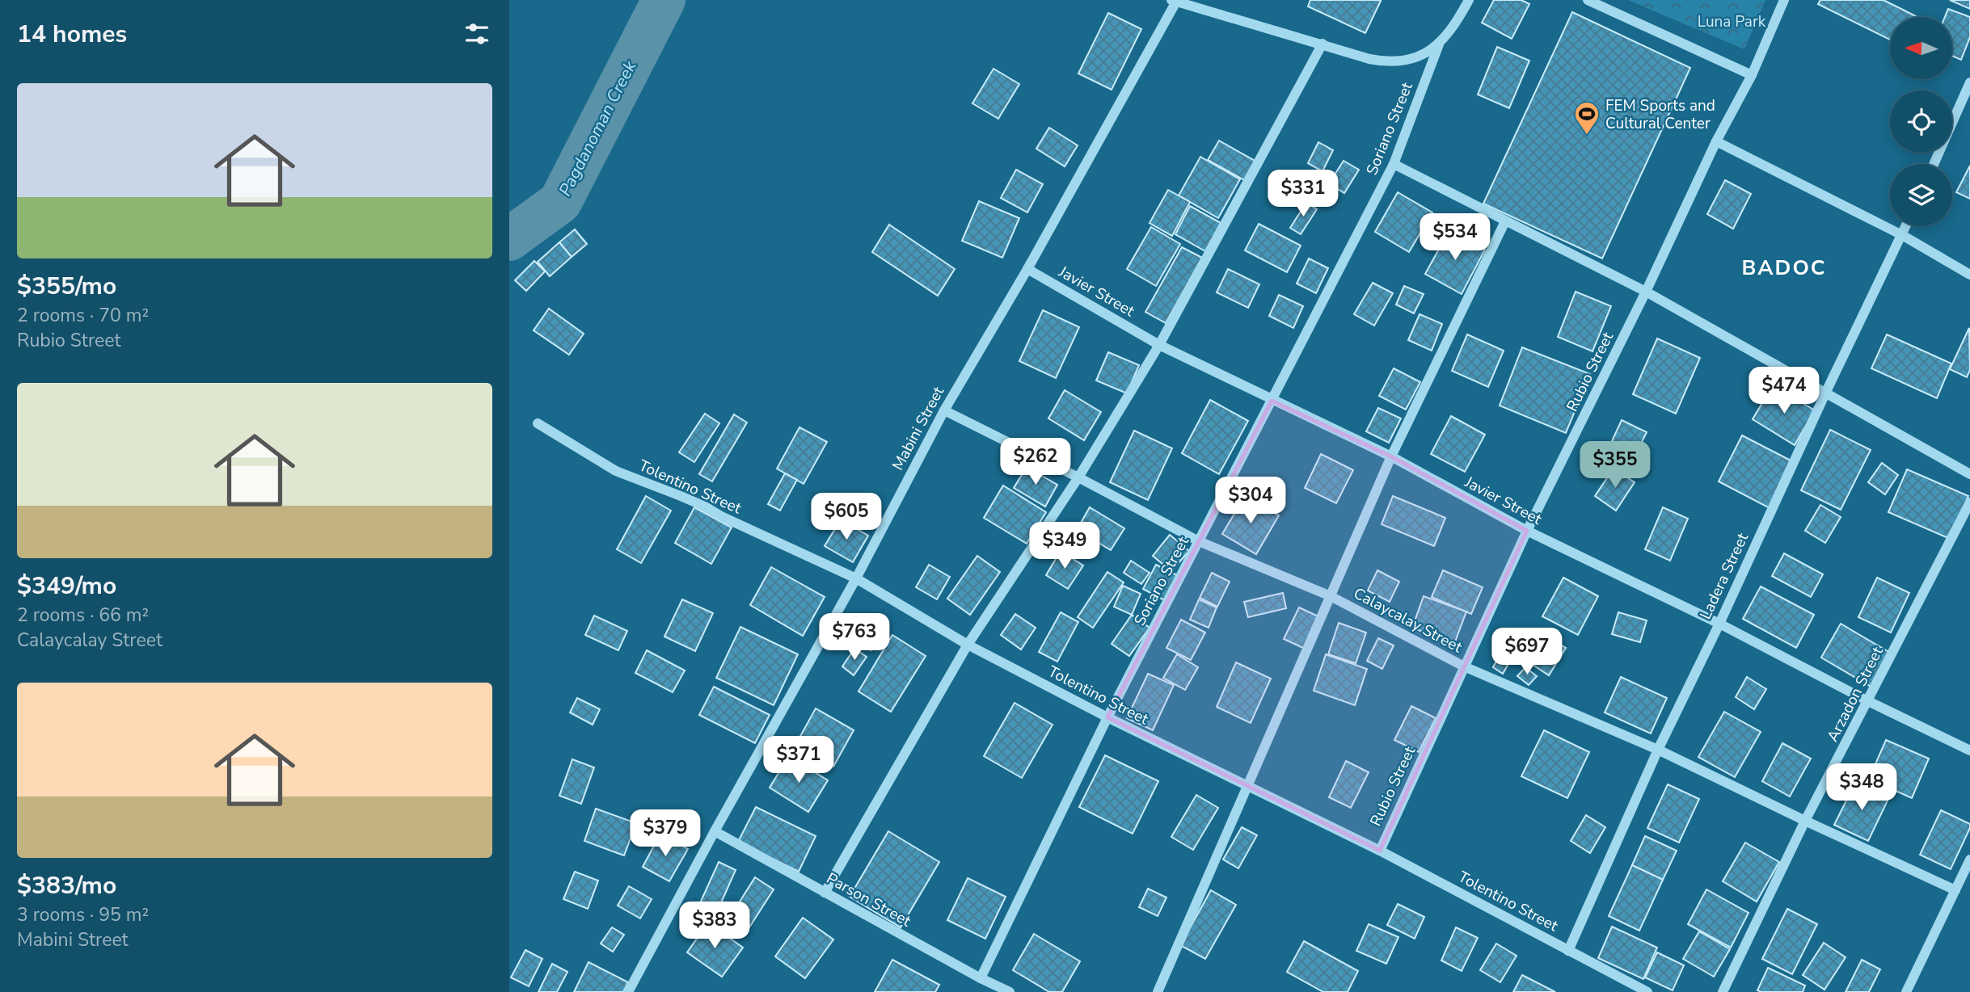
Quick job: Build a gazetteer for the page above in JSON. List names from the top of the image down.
{
  "streets": {
    "street": [
      "Soriano Street",
      "Javier Street",
      "Rubio Street",
      "Mabini Street",
      "Tolentino Street",
      "Ladera Street",
      "Calaycalay Street",
      "Arzadon Street",
      "Parson Street"
    ]
  },
  "crossings": [
    ["Soriano Street", "Javier Street"],
    ["Soriano Street", "Tolentino Street"],
    ["Soriano Street", "Calaycalay Street"],
    ["Soriano Street", "Parson Street"],
    ["Javier Street", "Rubio Street"],
    ["Javier Street", "Mabini Street"],
    ["Javier Street", "Ladera Street"],
    ["Javier Street", "Arzadon Street"],
    ["Rubio Street", "Tolentino Street"],
    ["Rubio Street", "Calaycalay Street"],
    ["Mabini Street", "Tolentino Street"],
    ["Mabini Street", "Calaycalay Street"],
    ["Mabini Street", "Parson Street"],
    ["Tolentino Street", "Ladera Street"],
    ["Ladera Street", "Calaycalay Street"],
    ["Calaycalay Street", "Arzadon Street"]
  ],
  "districts": ["BADOC"],
  "water": ["Pagdanoman Creek"],
  "parks": ["Luna Park"],
  "places": {
    "sports": ["FEM Sports and Cultural Center"]
  },
  "north": "left",
  "page": {
    "heading": "14 homes",
    "list": [
      {
        "name": "$355/mo",
        "note": "2 rooms · 70 m² · Rubio Street"
      },
      {
        "name": "$349/mo",
        "note": "2 rooms · 66 m² · Calaycalay Street"
      },
      {
        "name": "$383/mo",
        "note": "3 rooms · 95 m² · Mabini Street"
      }
    ],
    "price": [
      "$331",
      "$534",
      "$474",
      "$262",
      "$355",
      "$304",
      "$605",
      "$349",
      "$763",
      "$697",
      "$371",
      "$348",
      "$379",
      "$383"
    ]
  }
}
